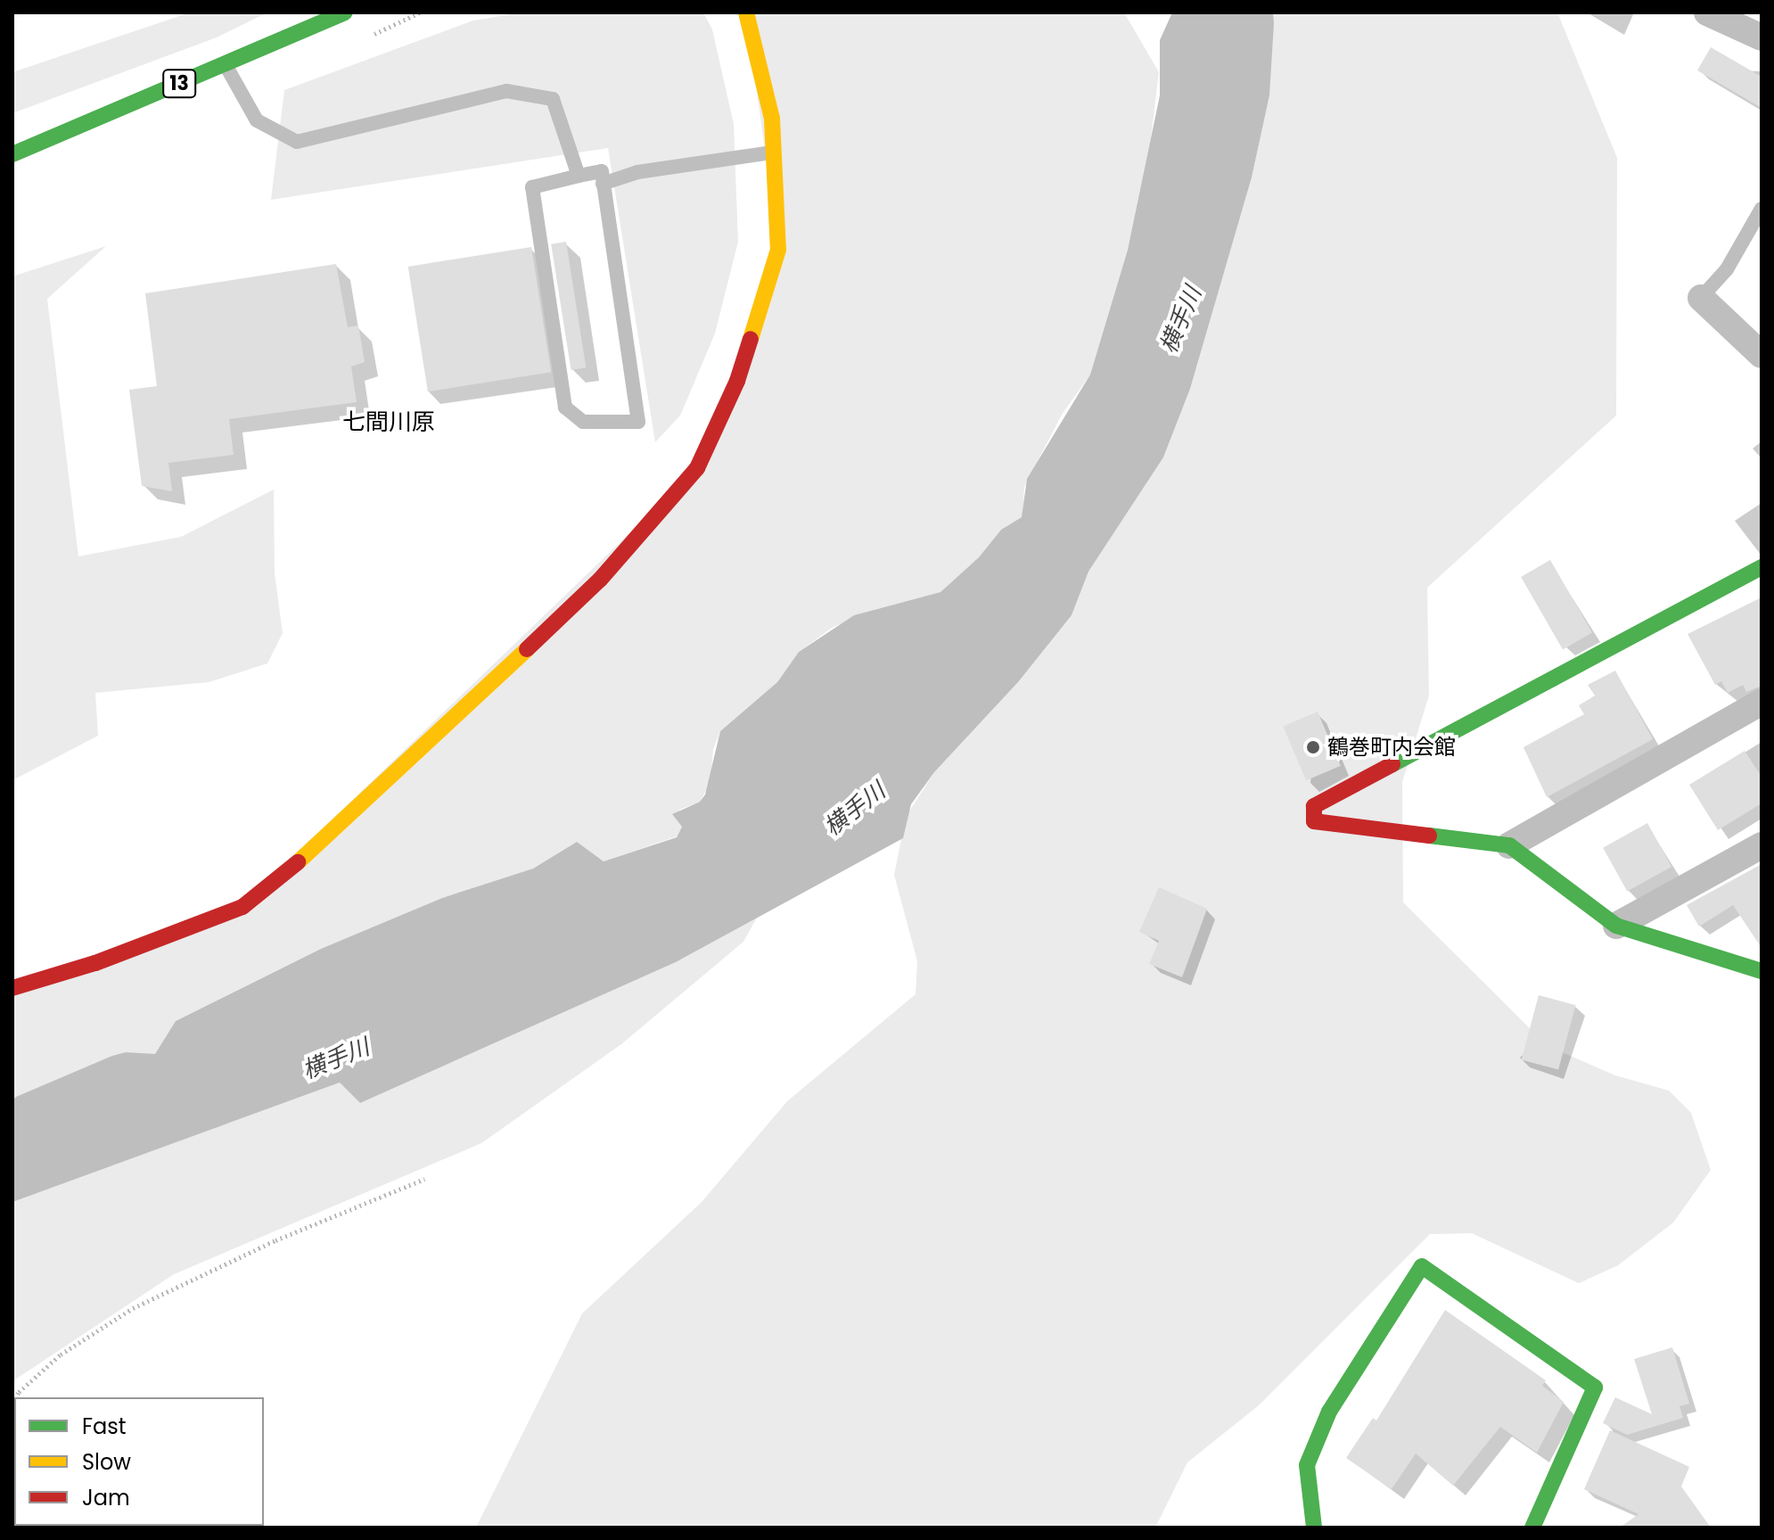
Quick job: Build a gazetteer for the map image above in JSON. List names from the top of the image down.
{
  "streets": {
    "main road": ["13"]
  },
  "districts": ["七間川原"],
  "water": ["横手川"],
  "places": ["鶴巻町内会館"],
  "legend": ["Fast", "Slow", "Jam"]
}
